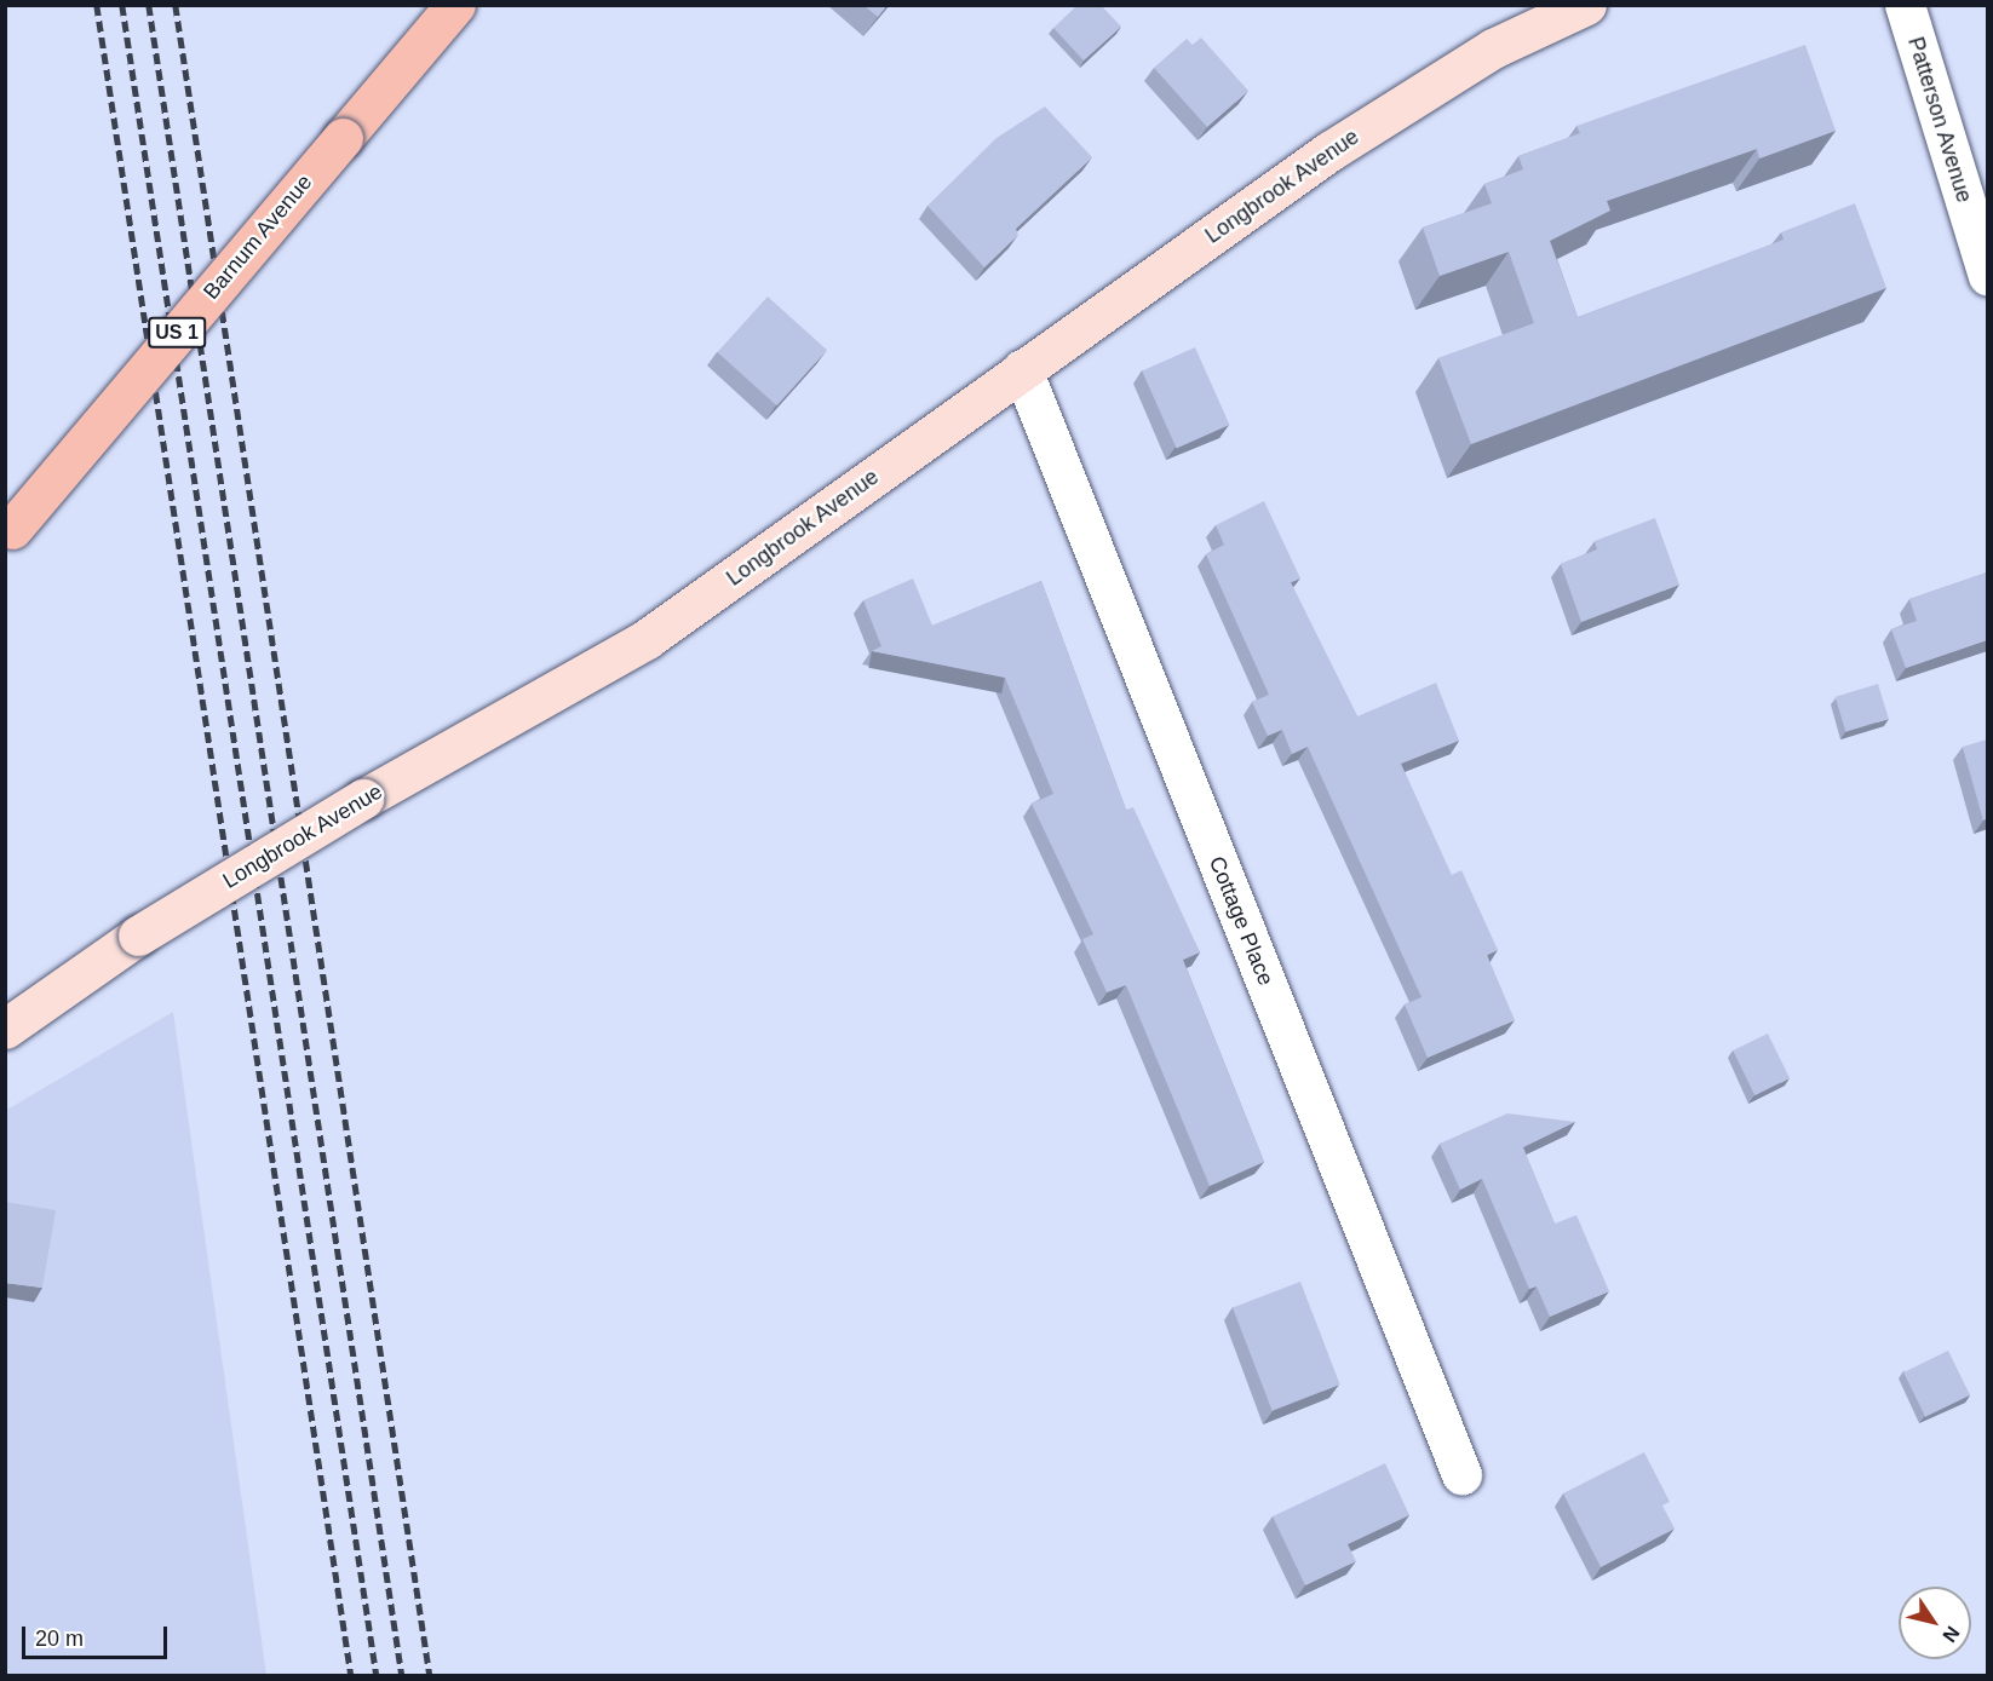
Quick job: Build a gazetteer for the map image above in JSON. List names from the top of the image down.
{
  "streets": {
    "main road": ["Barnum Avenue", "US 1"],
    "street": ["Patterson Avenue", "Longbrook Avenue", "Cottage Place"]
  },
  "crossings": [
    ["Longbrook Avenue", "Cottage Place"]
  ],
  "scale_bar": "20 m",
  "north": "bottom right"
}
